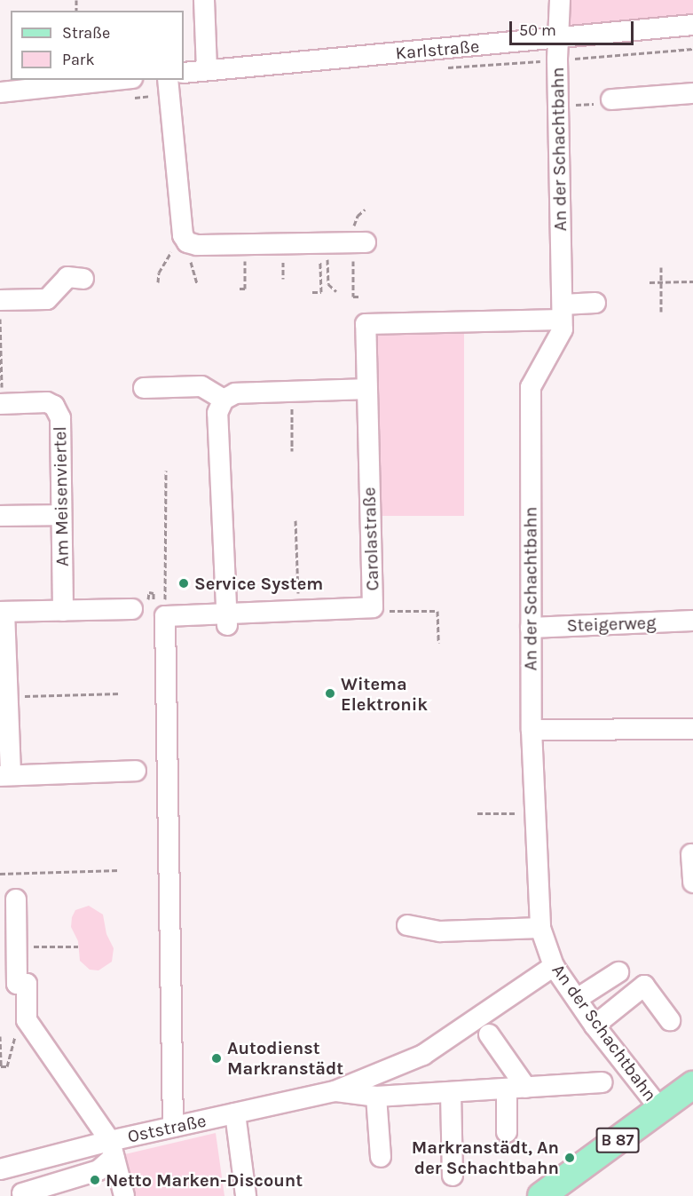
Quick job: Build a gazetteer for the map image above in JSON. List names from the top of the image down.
{
  "streets": {
    "main road": ["B 87"],
    "street": [
      "Karlstraße",
      "An der Schachtbahn",
      "Am Meisenviertel",
      "Carolastraße",
      "Steigerweg",
      "Oststraße"
    ]
  },
  "crossings": [
    ["Karlstraße", "An der Schachtbahn"],
    ["An der Schachtbahn", "Carolastraße"],
    ["An der Schachtbahn", "Steigerweg"],
    ["An der Schachtbahn", "Oststraße"],
    ["An der Schachtbahn", "B 87"]
  ],
  "places": [
    "Service System",
    "Witema Elektronik",
    "Autodienst Markranstädt",
    "Markranstädt, An der Schachtbahn",
    "Netto Marken-Discount"
  ],
  "legend": ["Straße", "Park"],
  "scale_bar": "50 m"
}
